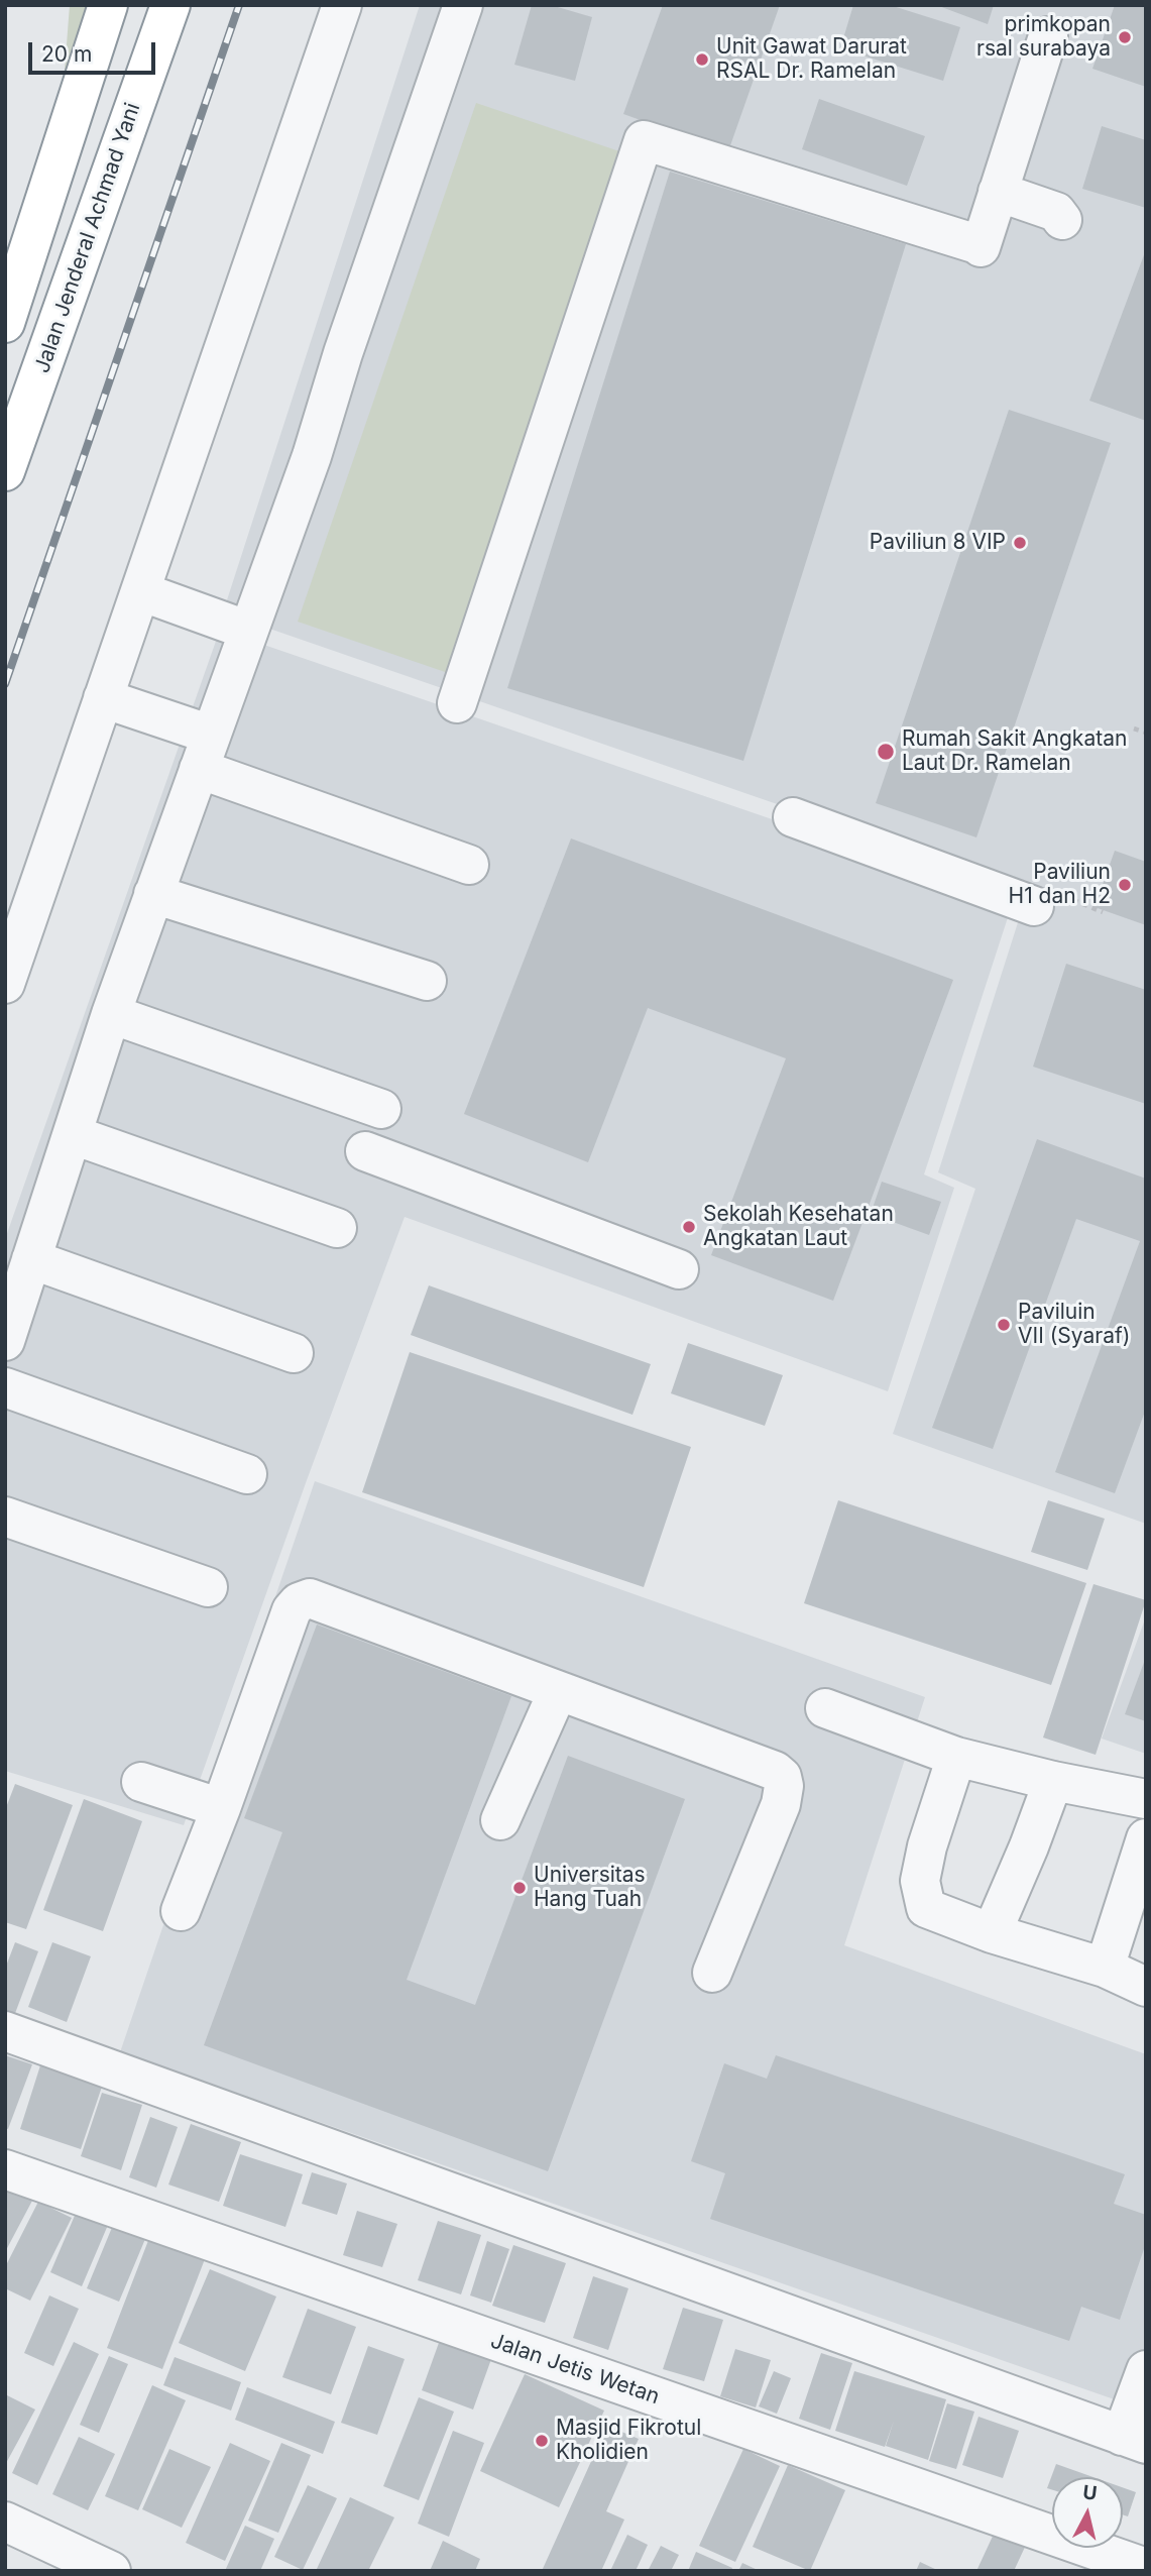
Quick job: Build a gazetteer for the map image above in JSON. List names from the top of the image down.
{
  "streets": {
    "highway": ["Jalan Jenderal Achmad Yani"],
    "street": ["Jalan Jetis Wetan"]
  },
  "places": [
    "primkopan rsal surabaya",
    "Unit Gawat Darurat RSAL Dr. Ramelan",
    "Paviliun 8 VIP",
    "Rumah Sakit Angkatan Laut Dr. Ramelan",
    "Paviliun H1 dan H2",
    "Sekolah Kesehatan Angkatan Laut",
    "Paviluin VII (Syaraf)",
    "Universitas Hang Tuah",
    "Masjid Fikrotul Kholidien"
  ],
  "scale_bar": "20 m",
  "north": "top"
}
